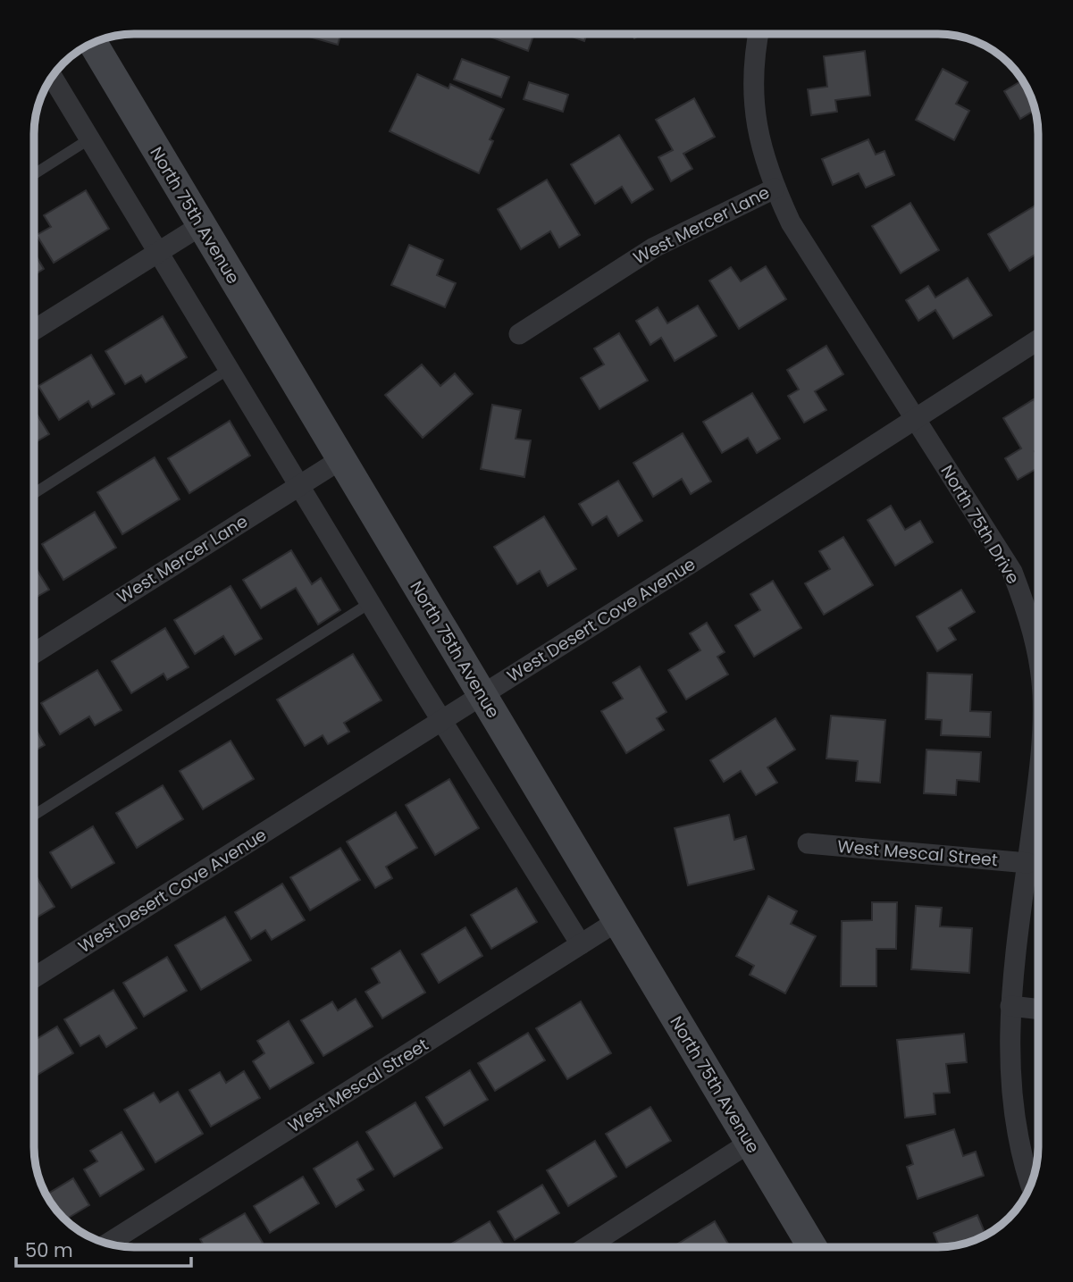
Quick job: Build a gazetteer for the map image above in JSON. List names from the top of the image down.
{
  "streets": {
    "main road": ["North 75th Avenue"],
    "street": [
      "West Mercer Lane",
      "North 75th Drive",
      "West Desert Cove Avenue",
      "West Mescal Street"
    ]
  },
  "crossings": [
    ["North 75th Avenue", "West Mercer Lane"],
    ["North 75th Avenue", "West Desert Cove Avenue"],
    ["North 75th Avenue", "West Mescal Street"],
    ["West Mercer Lane", "North 75th Drive"],
    ["North 75th Drive", "West Desert Cove Avenue"],
    ["North 75th Drive", "West Mescal Street"]
  ],
  "scale_bar": "50 m"
}
